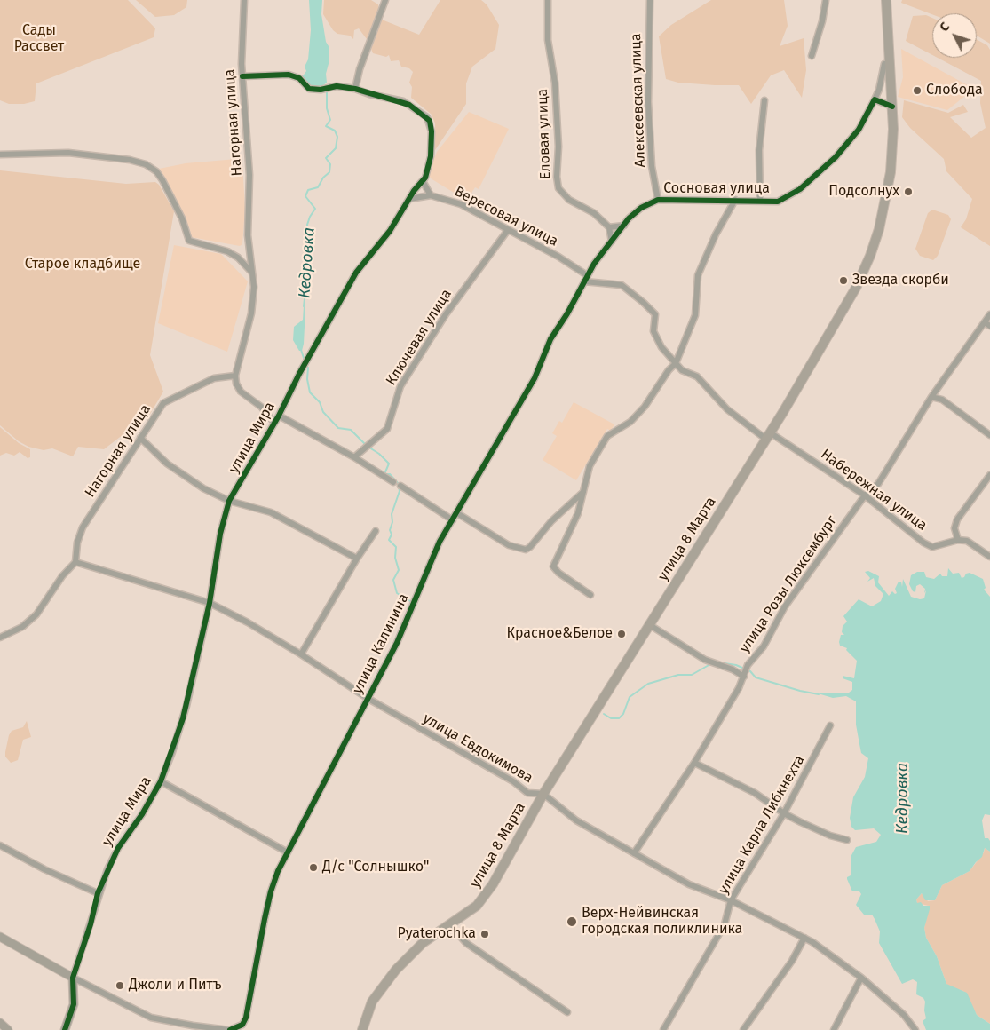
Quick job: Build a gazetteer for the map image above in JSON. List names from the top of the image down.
{
  "streets": {
    "main road": ["улица 8 Марта"],
    "street": [
      "Алексеевская улица",
      "Нагорная улица",
      "Еловая улица",
      "Сосновая улица",
      "Вересовая улица",
      "Ключевая улица",
      "улица Мира",
      "Набережная улица",
      "улица Розы Люксембург",
      "улица Калинина",
      "улица Евдокимова",
      "улица Карла Либкнехта"
    ]
  },
  "crossings": [
    ["Алексеевская улица", "Сосновая улица"],
    ["Нагорная улица", "улица Мира"],
    ["Нагорная улица", "улица Евдокимова"],
    ["Сосновая улица", "Вересовая улица"],
    ["Сосновая улица", "улица Калинина"],
    ["Вересовая улица", "Ключевая улица"],
    ["Вересовая улица", "улица Мира"],
    ["Вересовая улица", "Набережная улица"],
    ["Вересовая улица", "улица 8 Марта"],
    ["Вересовая улица", "улица Калинина"],
    ["улица Мира", "улица Евдокимова"],
    ["Набережная улица", "улица 8 Марта"],
    ["Набережная улица", "улица Розы Люксембург"],
    ["улица 8 Марта", "улица Евдокимова"],
    ["улица Розы Люксембург", "улица Евдокимова"],
    ["улица Калинина", "улица Евдокимова"],
    ["улица Евдокимова", "улица Карла Либкнехта"]
  ],
  "water": ["Кедровка"],
  "parks": ["Сады Рассвет", "Старое кладбище"],
  "places": [
    "Слобода",
    "Подсолнух",
    "Звезда скорби",
    "Красное&Белое",
    "Д/с \"Солнышко\"",
    "Верх-Нейвинская городская поликлиника",
    "Pyaterochka",
    "Джоли и Питъ"
  ],
  "north": "top left"
}
